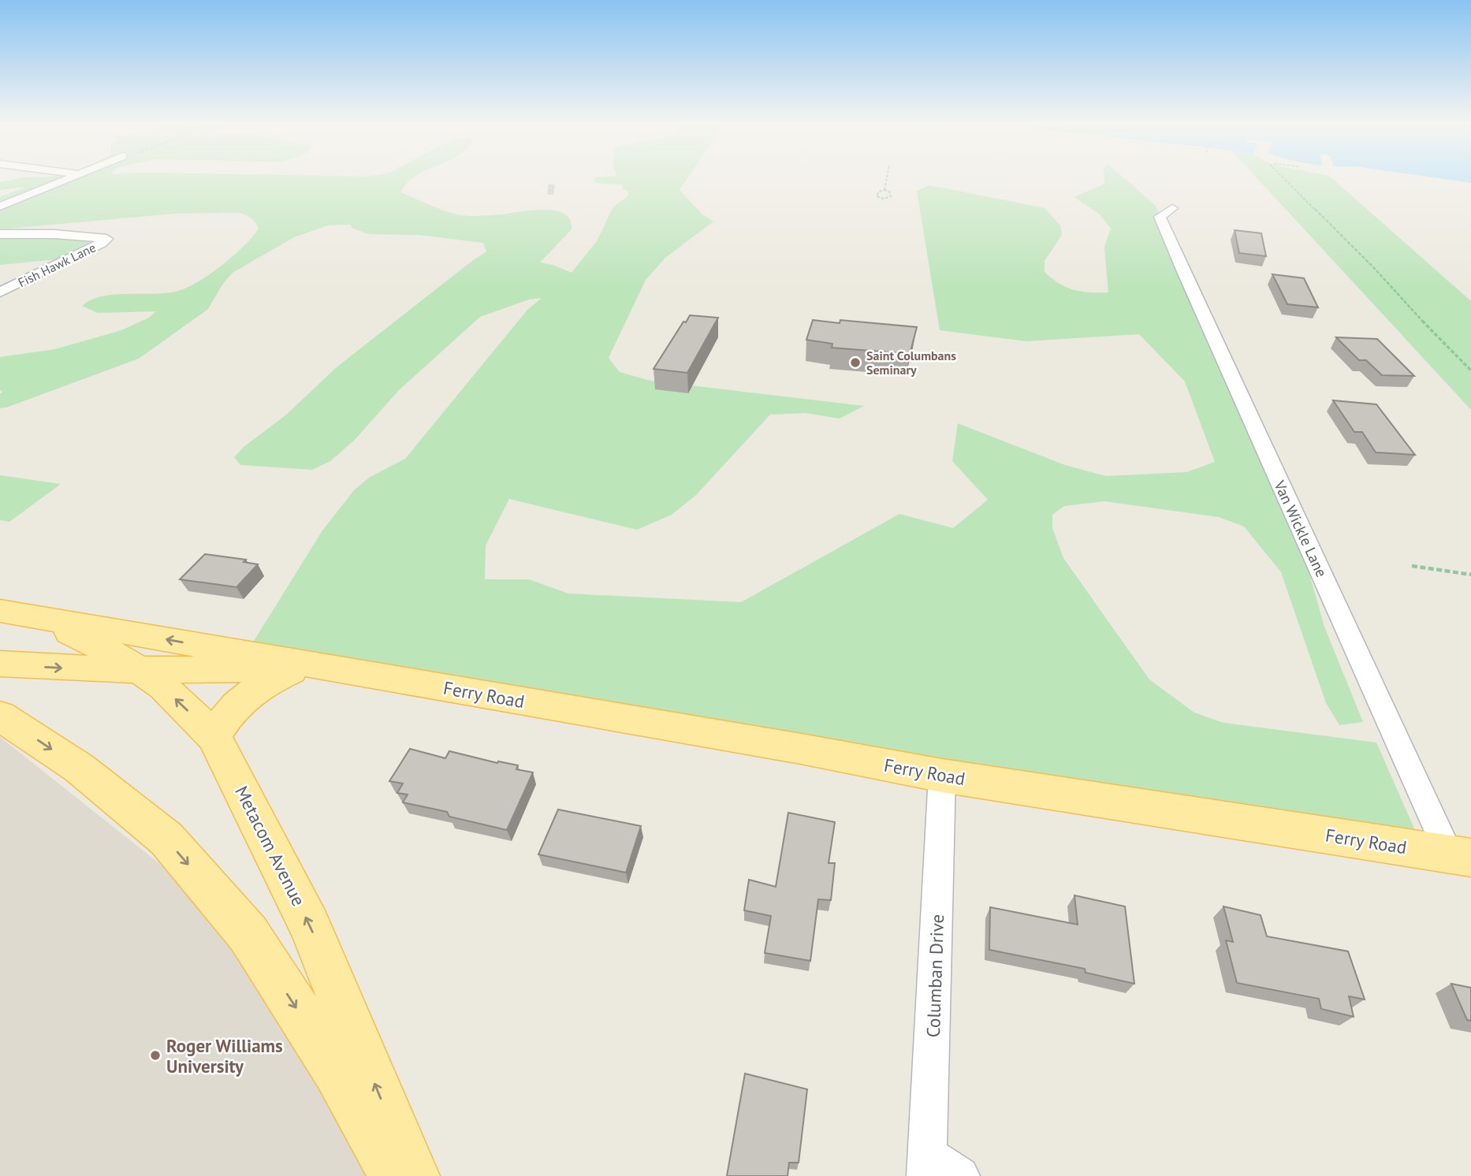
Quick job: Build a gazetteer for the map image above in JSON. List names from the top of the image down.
{
  "streets": {
    "main road": ["Ferry Road", "Metacom Avenue"],
    "street": ["Fish Hawk Lane", "Van Wickle Lane", "Columban Drive"]
  },
  "crossings": [
    ["Van Wickle Lane", "Ferry Road"],
    ["Ferry Road", "Metacom Avenue"],
    ["Ferry Road", "Columban Drive"]
  ],
  "places": ["Saint Columbans Seminary", "Roger Williams University"]
}
